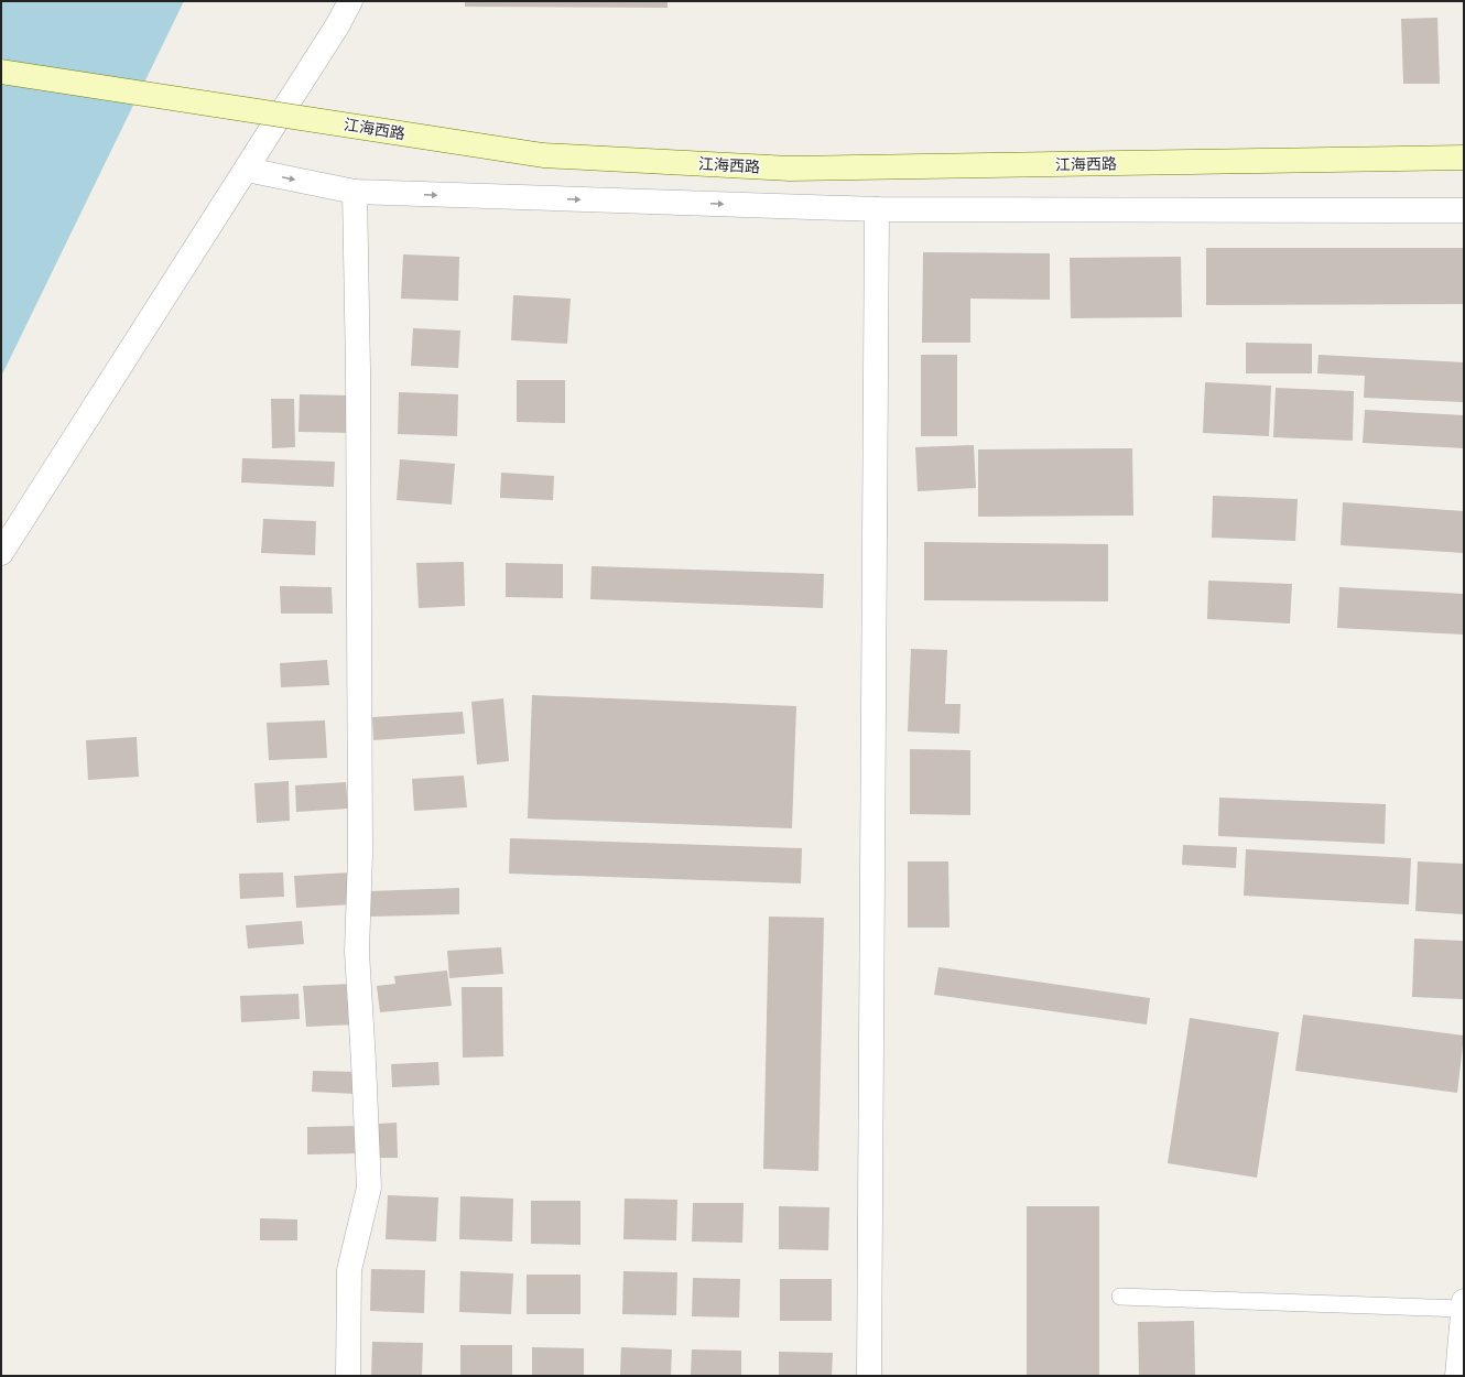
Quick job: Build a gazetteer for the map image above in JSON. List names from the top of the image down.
{
  "streets": {
    "main road": ["江海西路"]
  }
}
